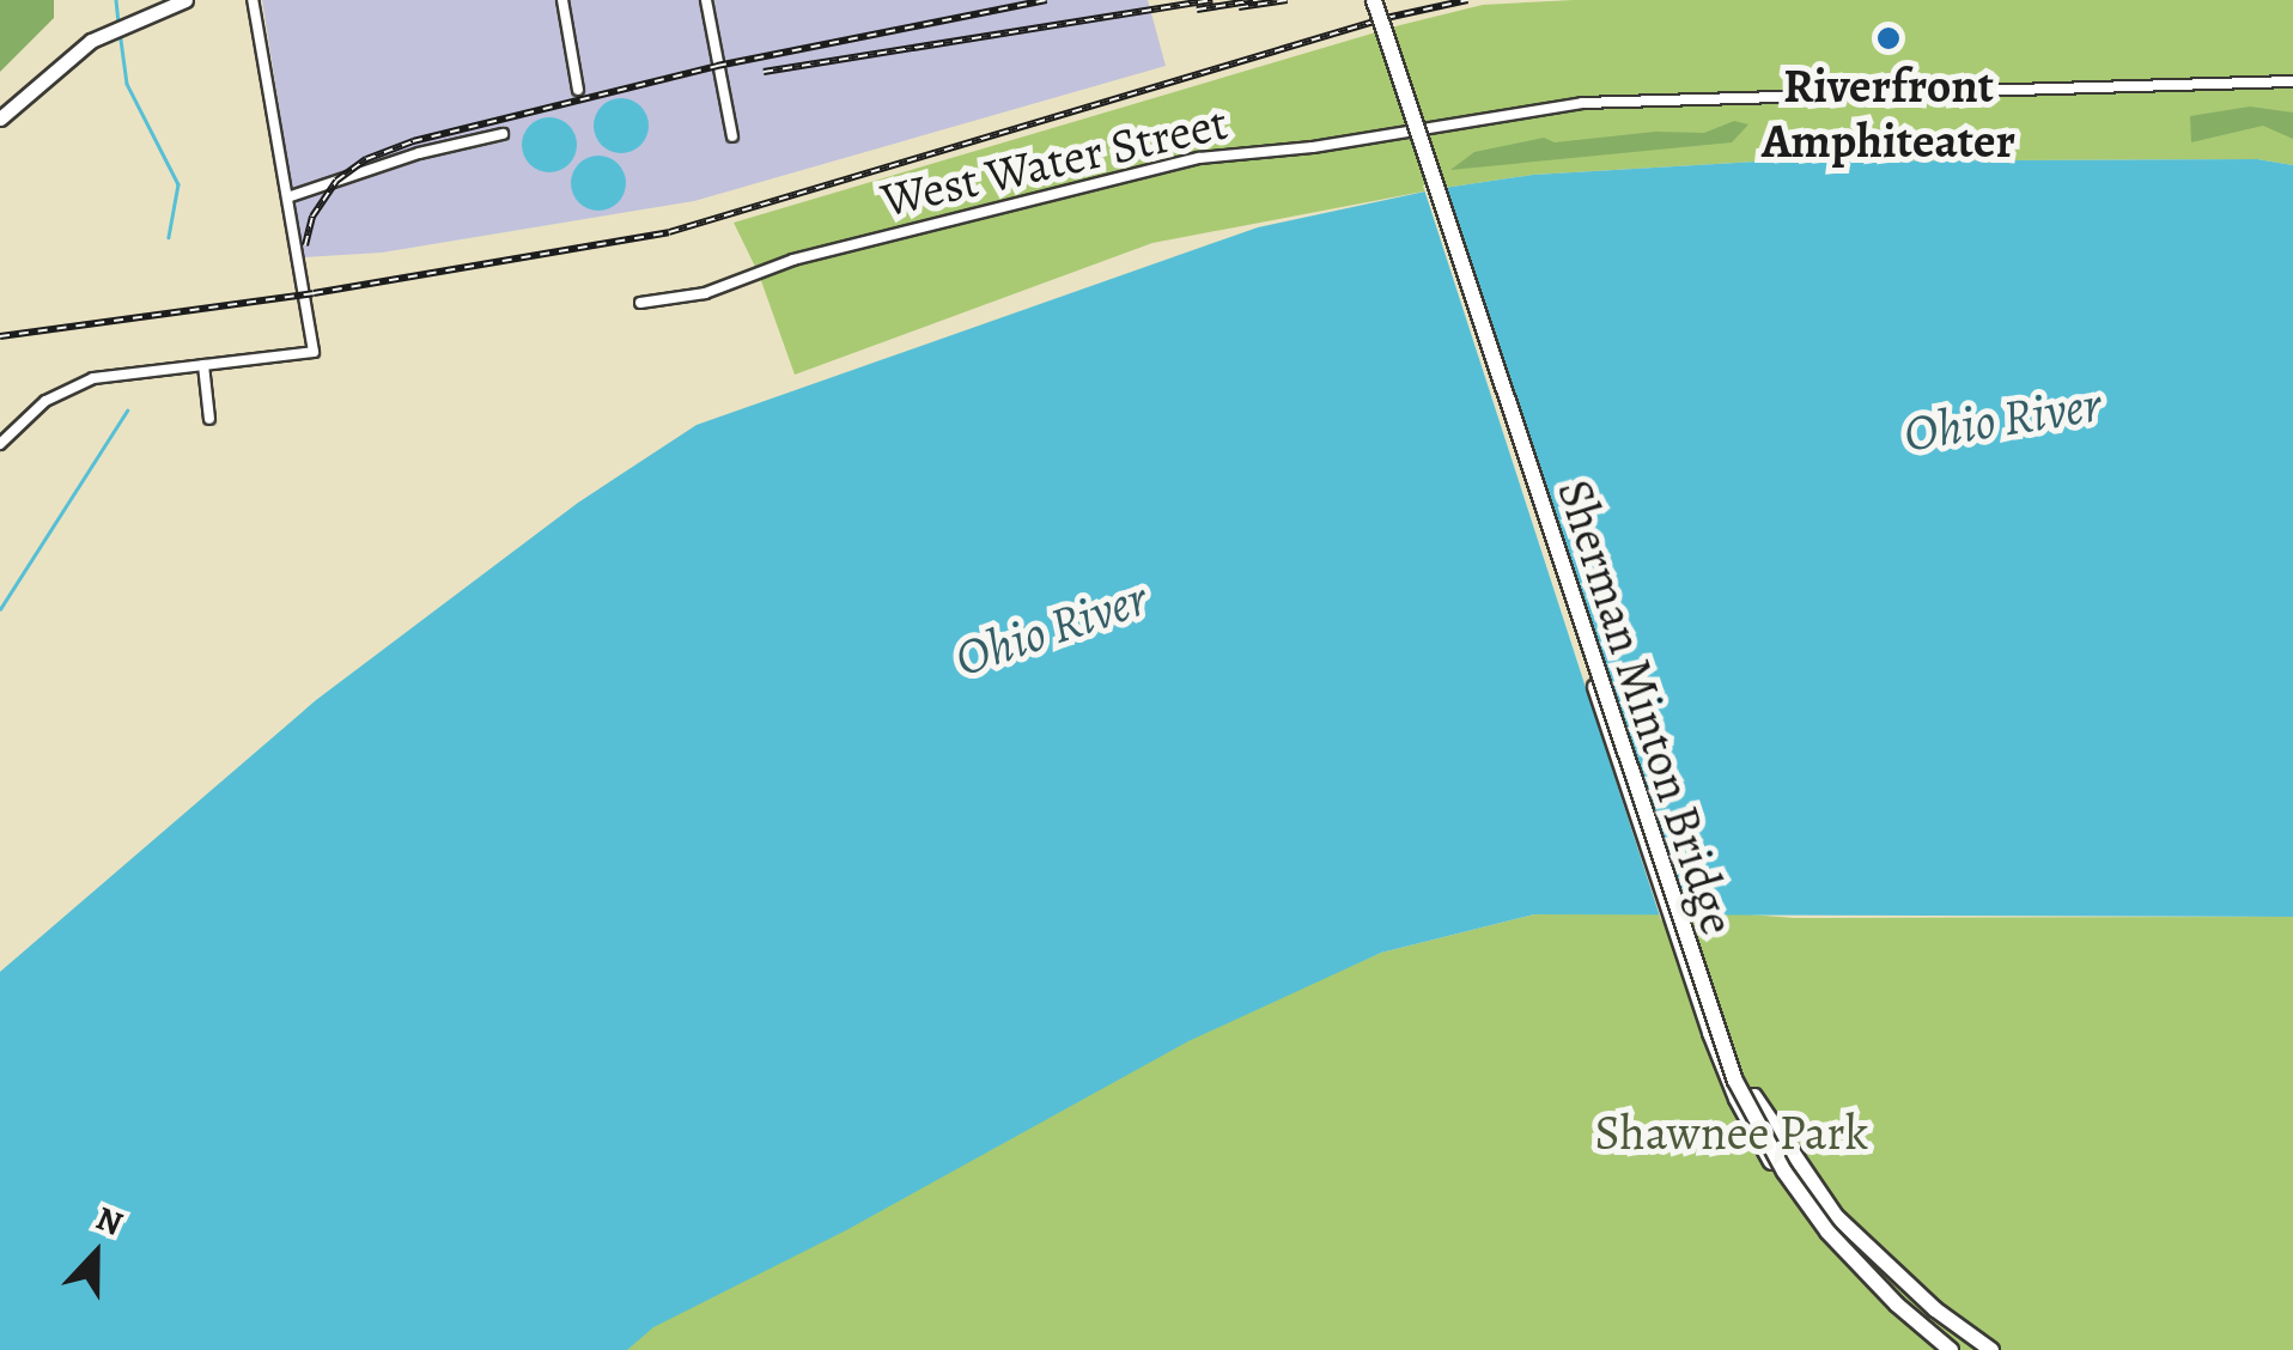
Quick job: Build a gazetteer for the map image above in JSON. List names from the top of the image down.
{
  "streets": {
    "highway": ["Sherman Minton Bridge"],
    "street": ["West Water Street"]
  },
  "water": ["Ohio River"],
  "parks": ["Shawnee Park"],
  "places": ["Riverfront Amphiteater"],
  "north": "top"
}
